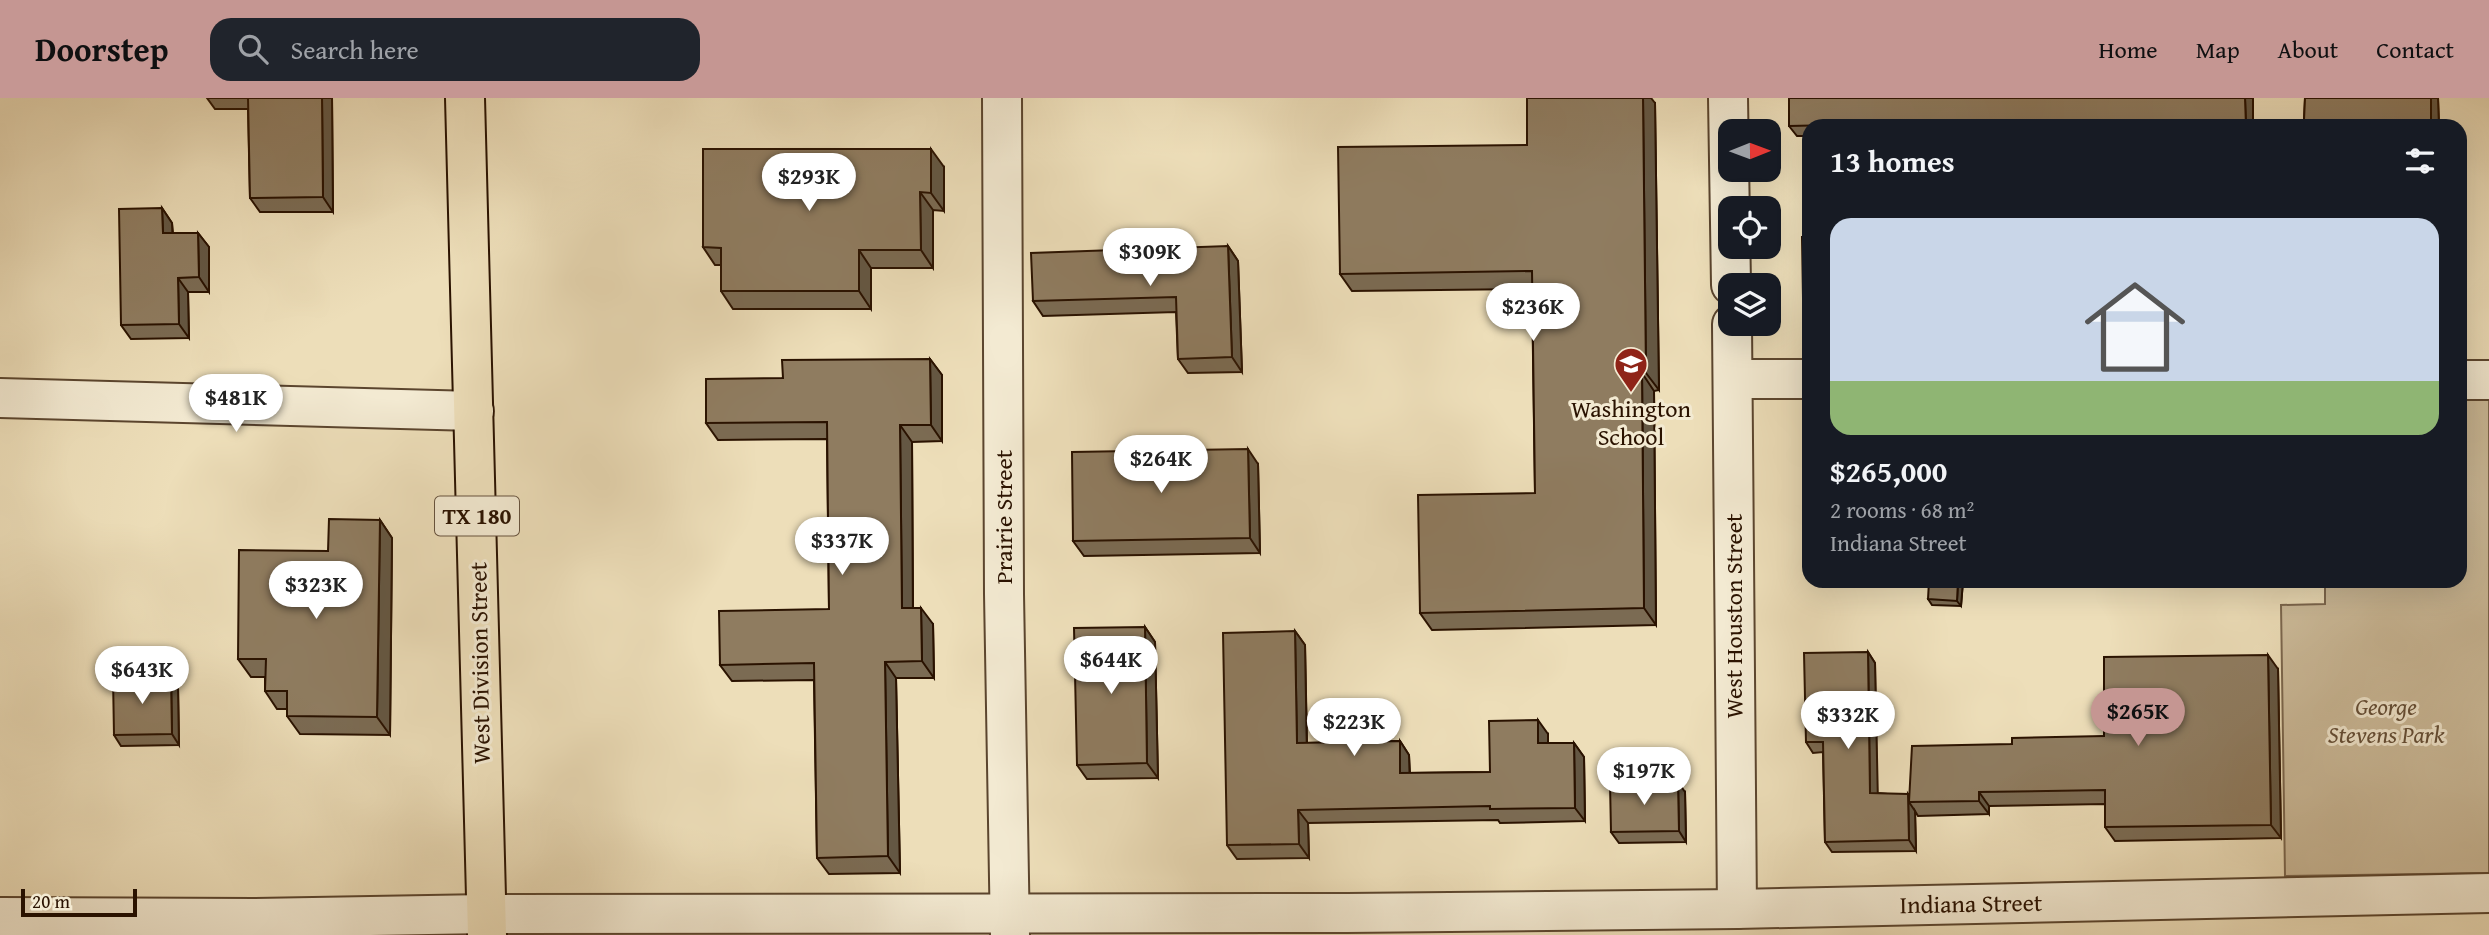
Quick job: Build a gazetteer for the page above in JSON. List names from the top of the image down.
{
  "streets": {
    "main road": ["TX 180", "West Division Street"],
    "street": ["Prairie Street", "West Houston Street", "Indiana Street"]
  },
  "crossings": [
    ["Prairie Street", "Indiana Street"],
    ["West Houston Street", "Indiana Street"],
    ["West Division Street", "Indiana Street"]
  ],
  "parks": ["George Stevens Park"],
  "places": {
    "school or university": ["Washington School"]
  },
  "scale_bar": "20 m",
  "north": "right",
  "page": {
    "header": "Doorstep",
    "search": "Search here",
    "nav": [
      "Home",
      "Map",
      "About",
      "Contact"
    ],
    "heading": "13 homes",
    "price": [
      "$293K",
      "$309K",
      "$236K",
      "$481K",
      "$264K",
      "$337K",
      "$323K",
      "$644K",
      "$643K",
      "$265K",
      "$332K",
      "$223K",
      "$197K"
    ],
    "list": [
      {
        "name": "$265,000",
        "note": "2 rooms · 68 m² · Indiana Street"
      }
    ],
    "scale": "20 m"
  }
}
